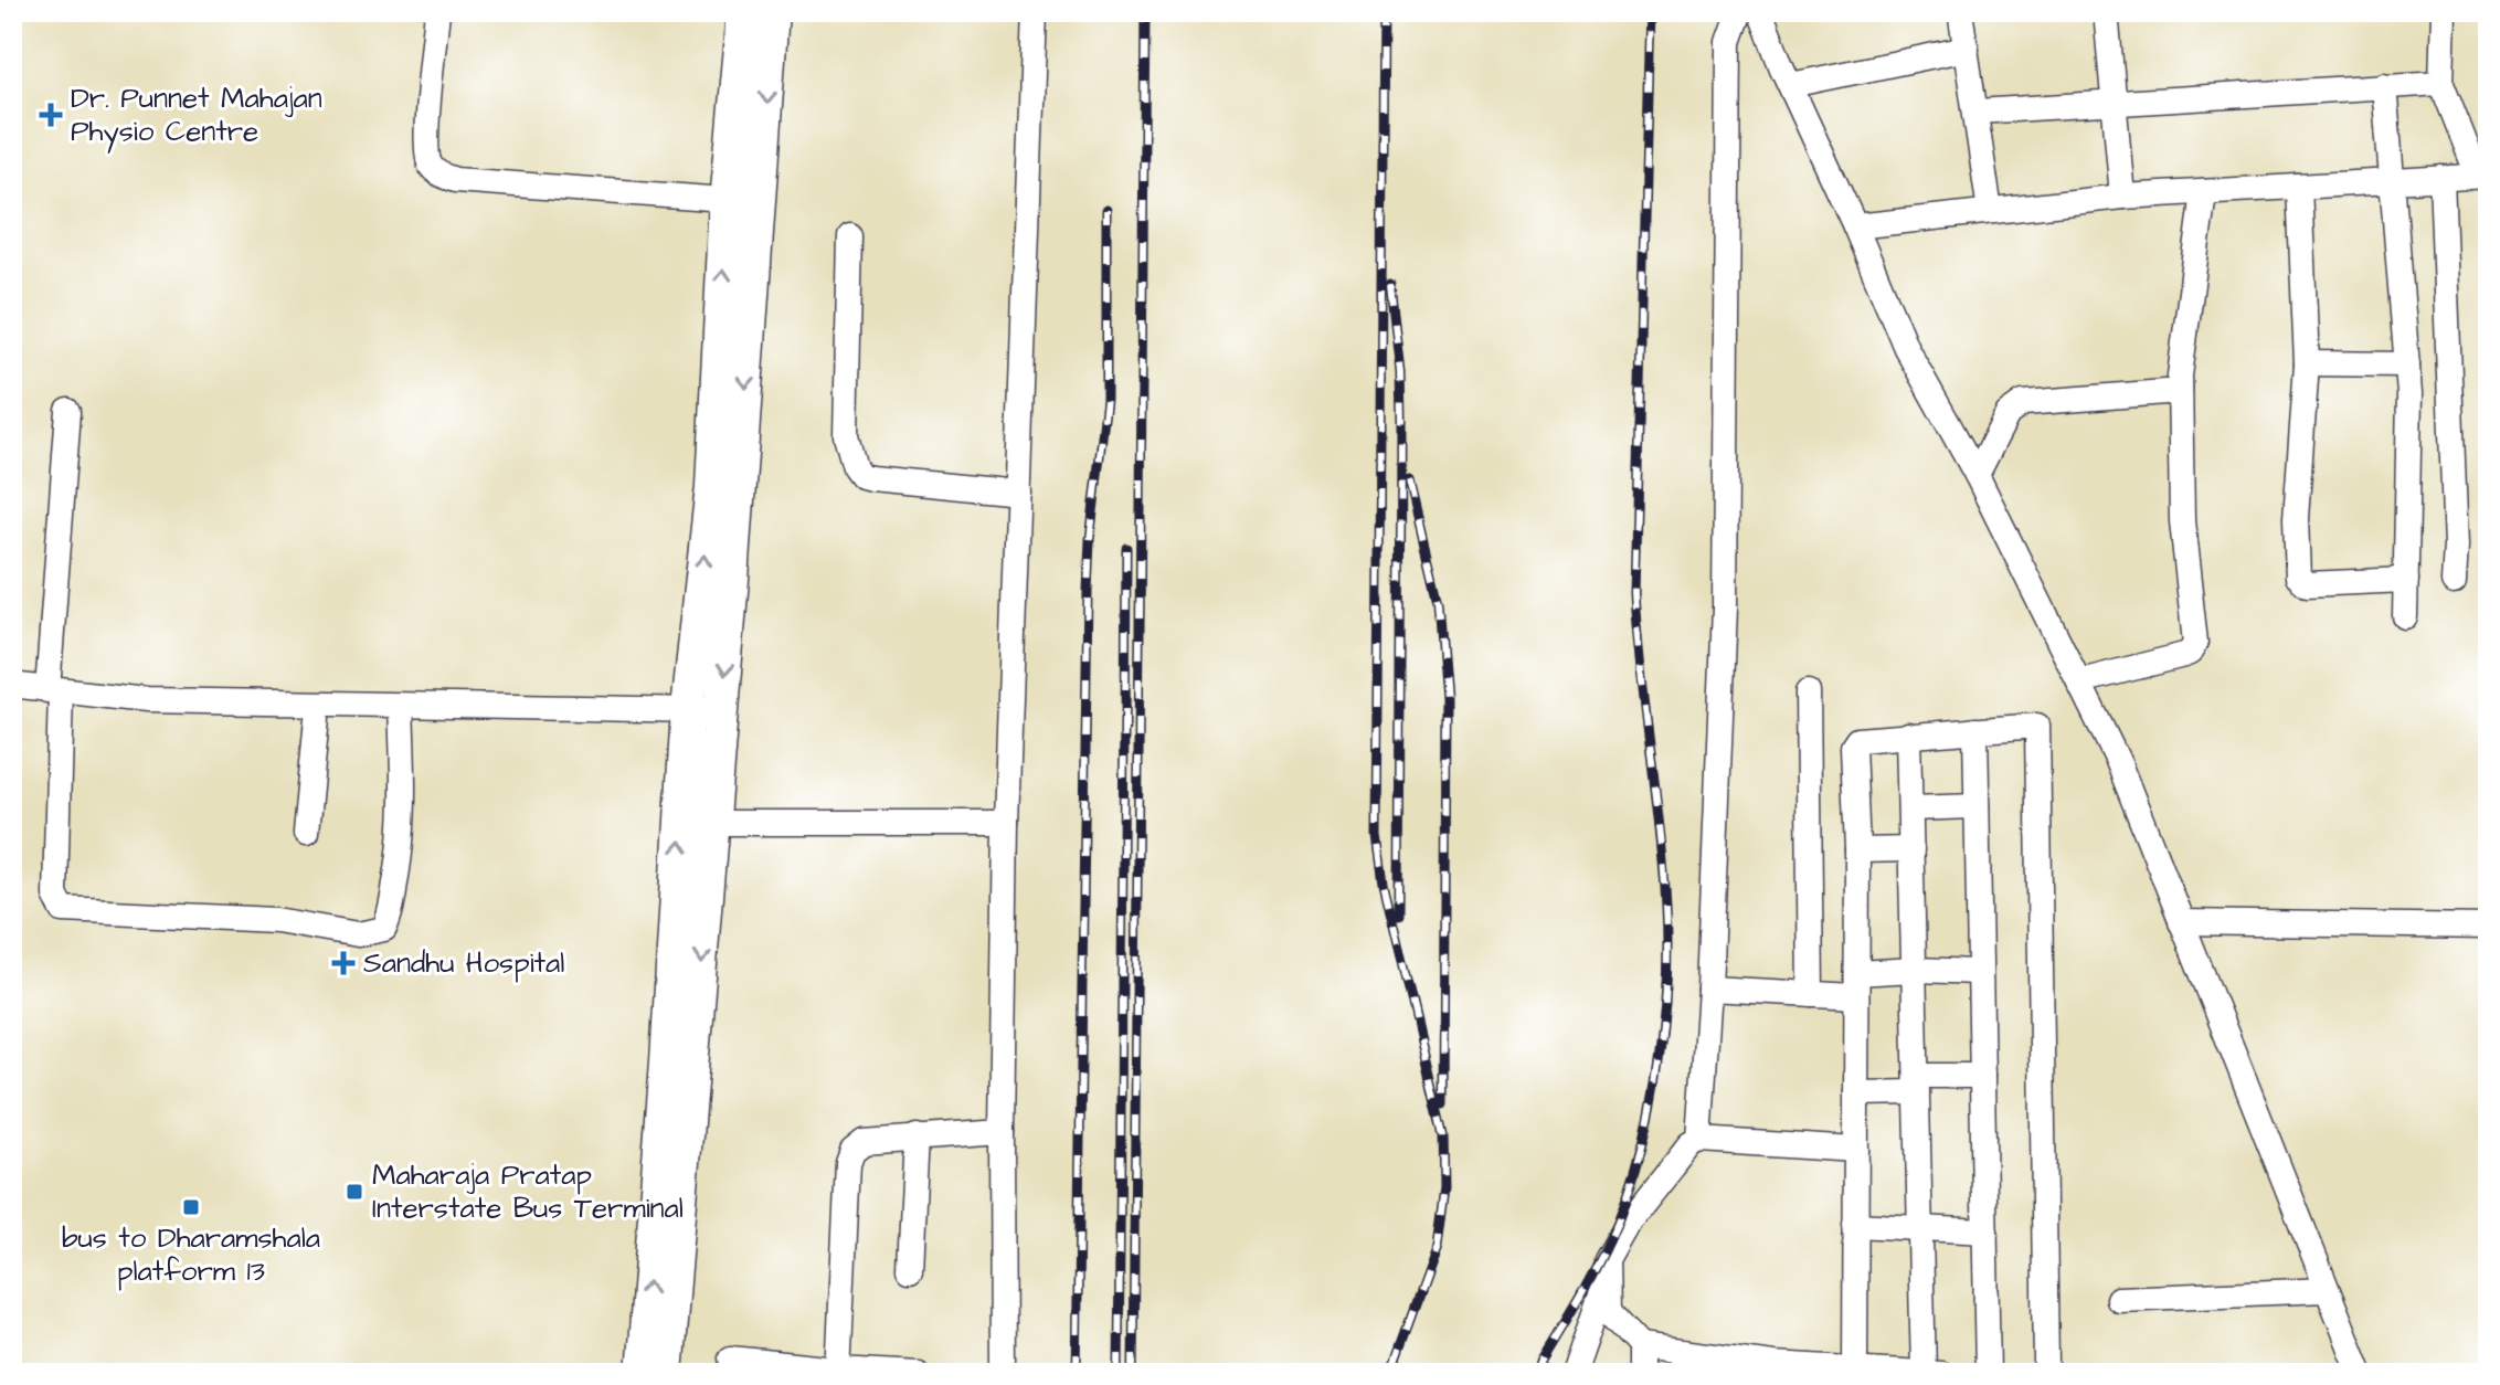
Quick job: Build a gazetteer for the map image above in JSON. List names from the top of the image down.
{
  "places": {
    "health": ["Dr. Punnet Mahajan Physio Centre", "Sandhu Hospital"],
    "transit": ["Maharaja Pratap Interstate Bus Terminal", "bus to Dharamshala platform 13"]
  }
}
